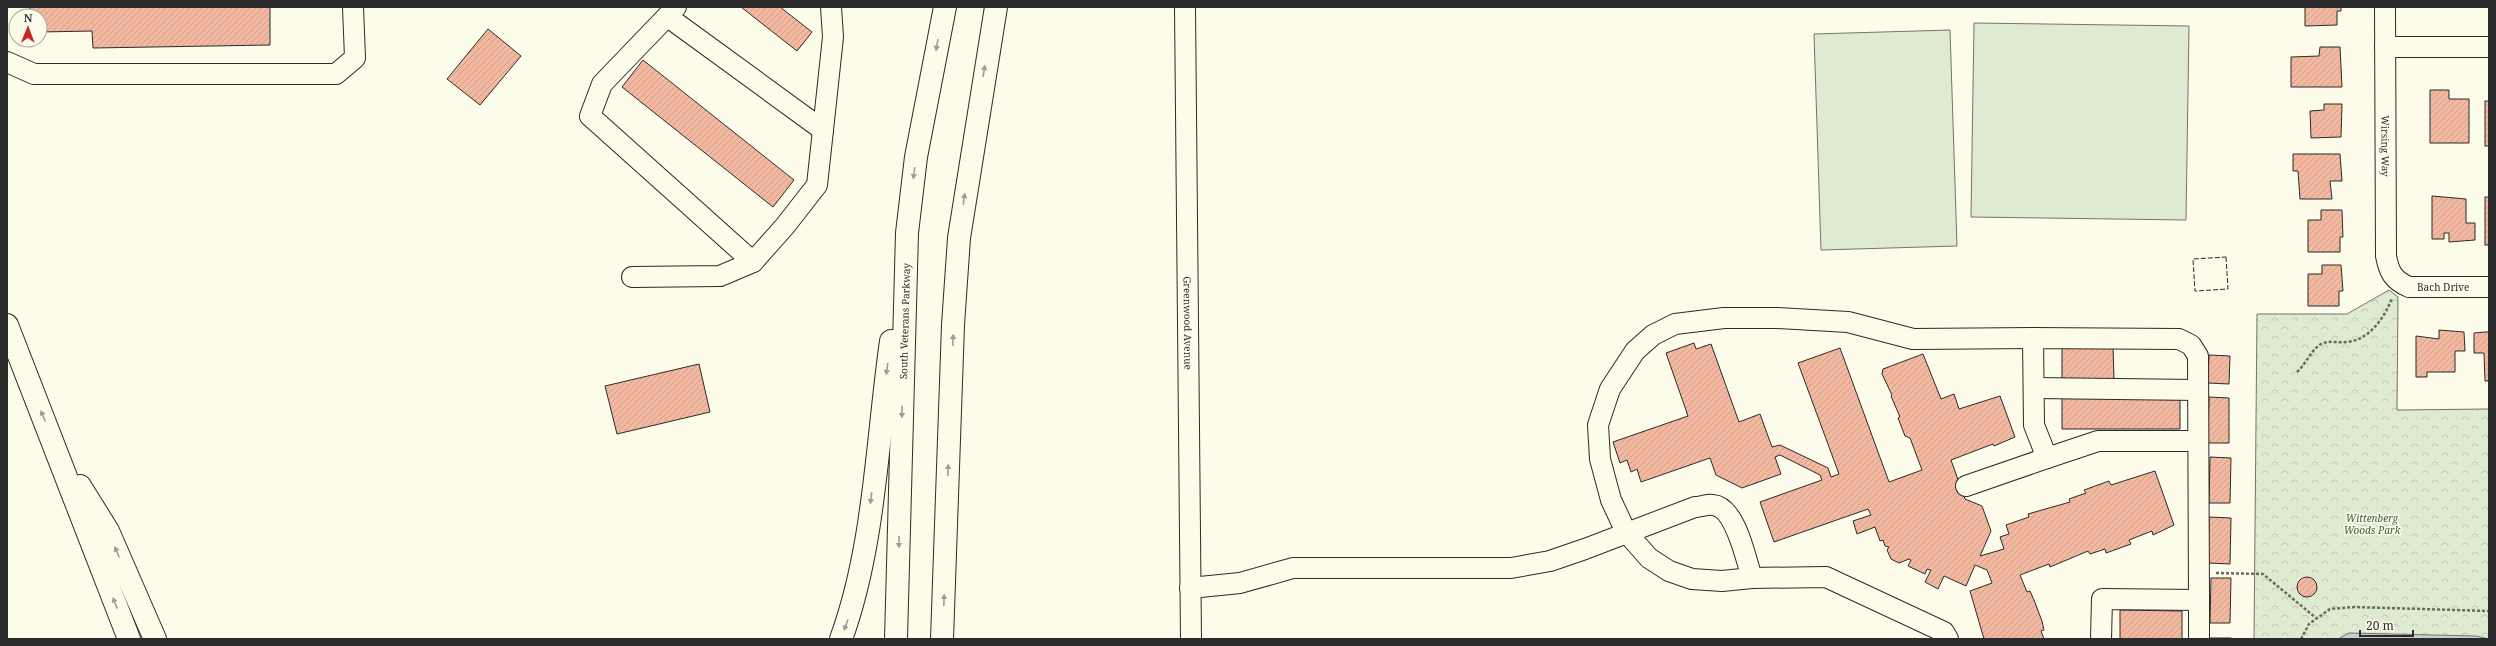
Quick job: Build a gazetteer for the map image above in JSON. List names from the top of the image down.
{
  "streets": {
    "highway": ["South Veterans Parkway"],
    "street": ["Wirsing Way", "Bach Drive", "Greenwood Avenue"]
  },
  "crossings": [
    ["Wirsing Way", "Bach Drive"]
  ],
  "parks": ["Wittenberg Woods Park"],
  "scale_bar": "20 m",
  "north": "top"
}
